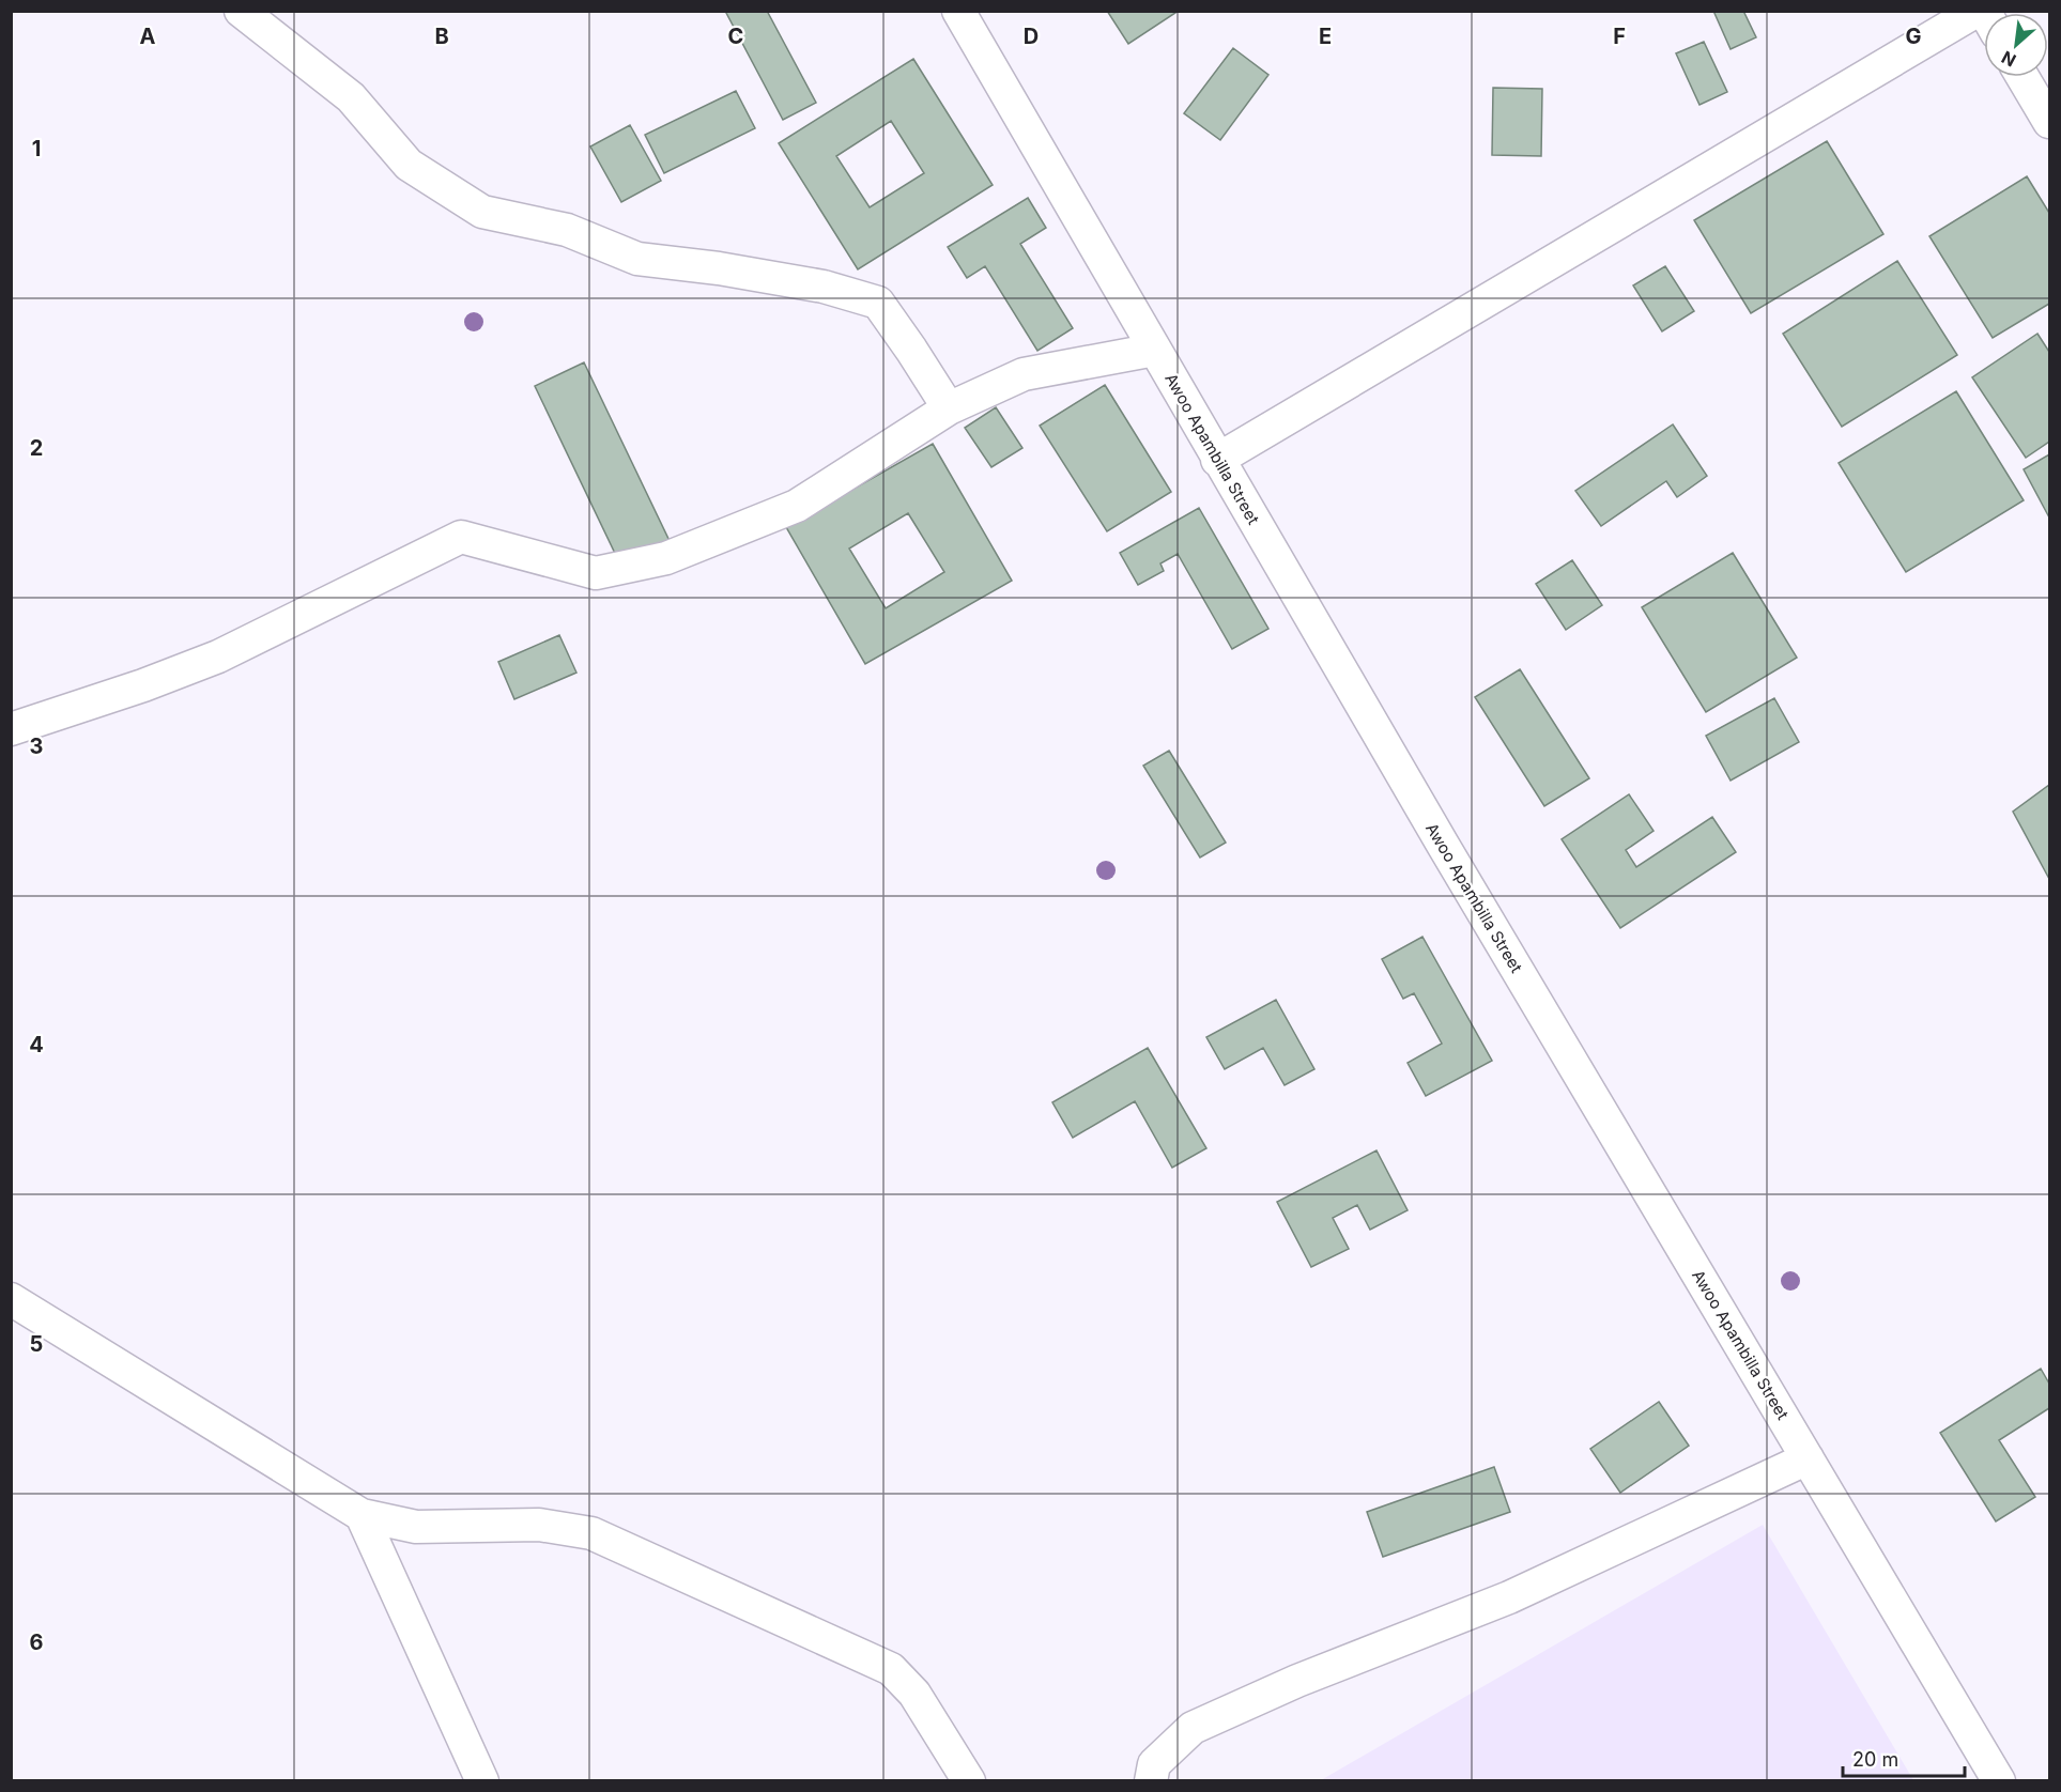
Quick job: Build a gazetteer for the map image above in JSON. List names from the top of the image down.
{
  "streets": {
    "street": ["Awoo Apambilla Street"]
  },
  "scale_bar": "20 m",
  "north": "bottom left",
  "grid": {
    "columns": [
      "A",
      "B",
      "C",
      "D",
      "E",
      "F",
      "G"
    ],
    "rows": [
      "1",
      "2",
      "3",
      "4",
      "5",
      "6"
    ]
  }
}
